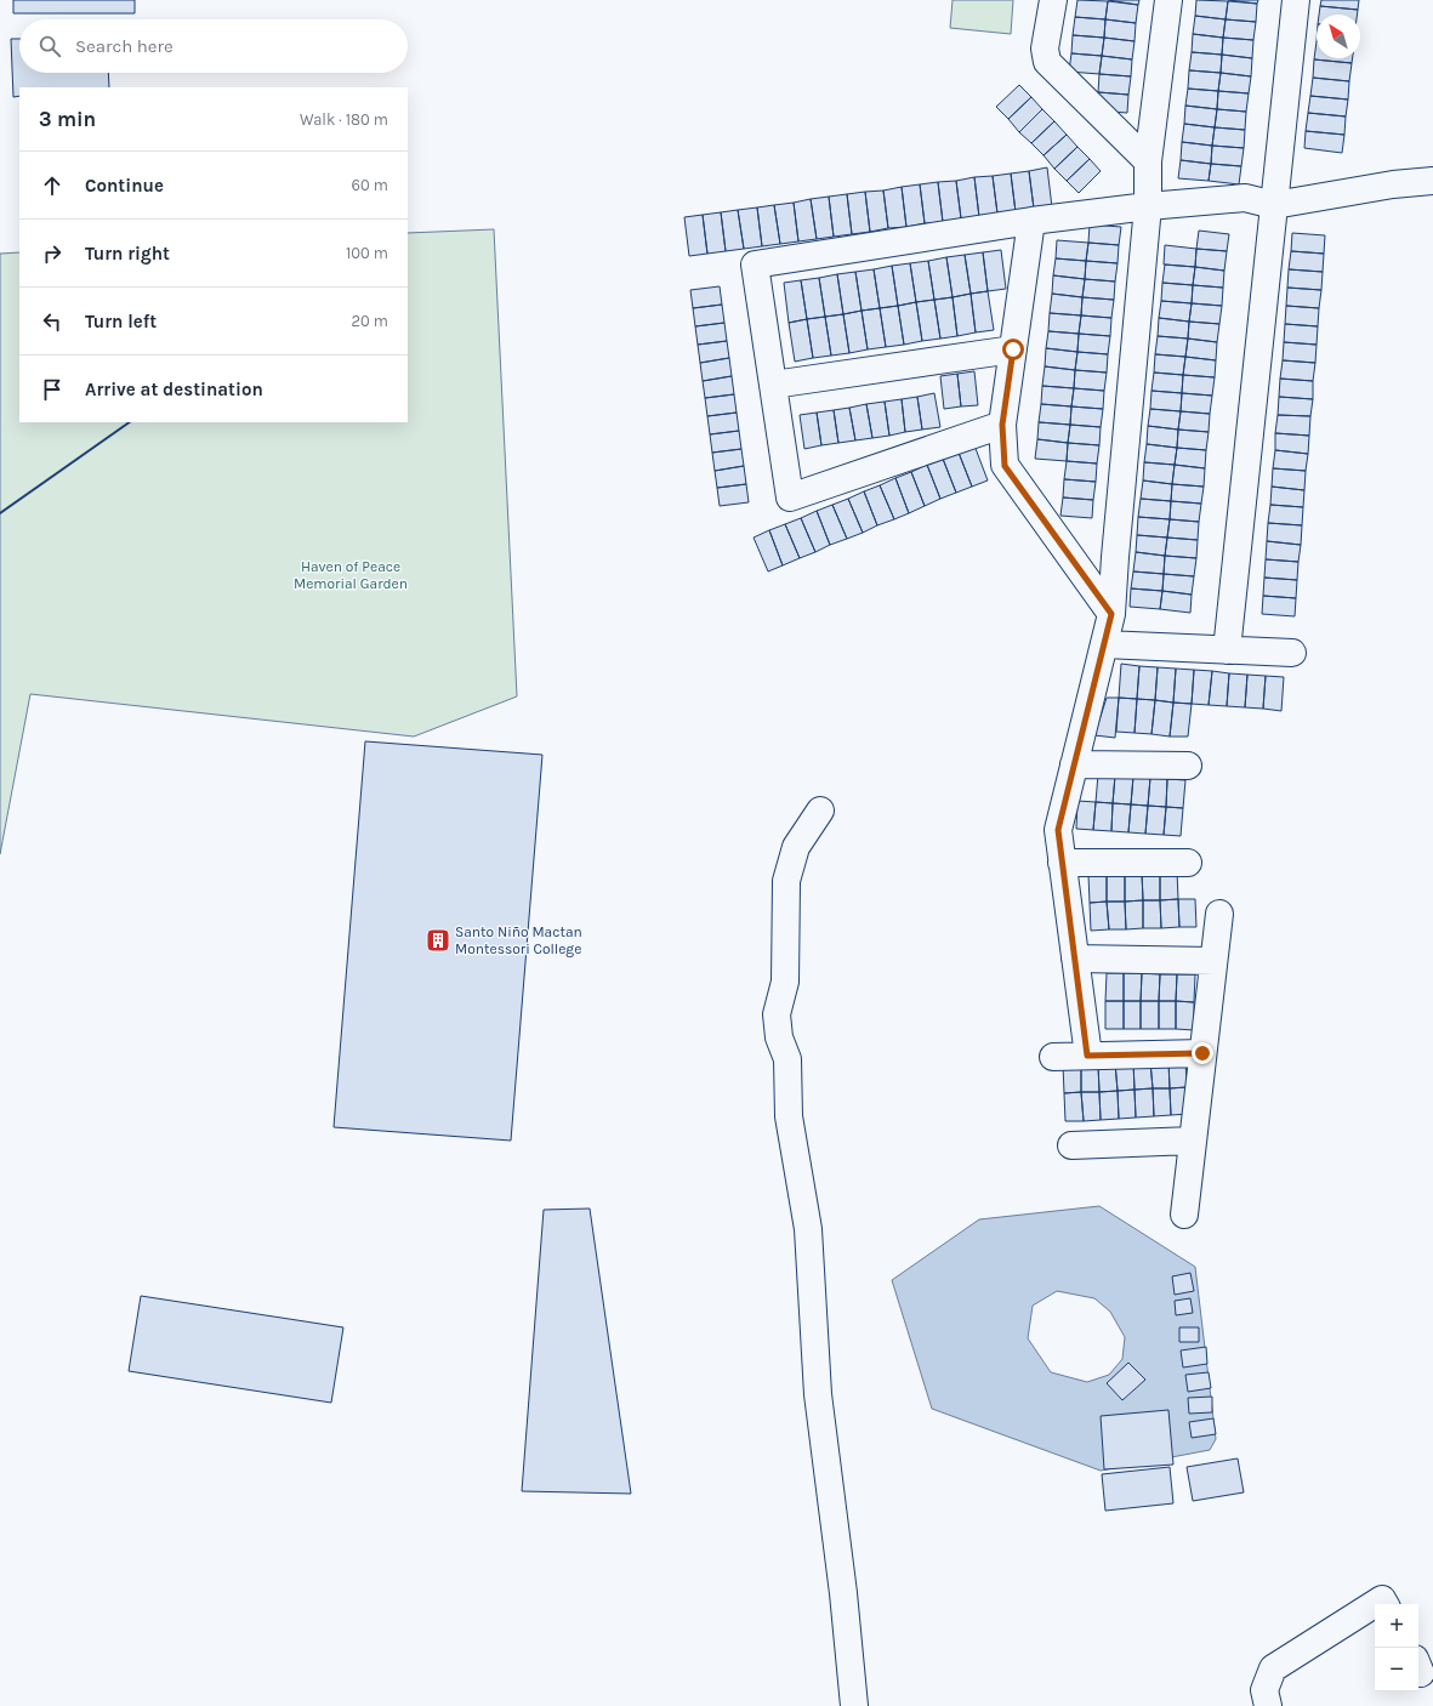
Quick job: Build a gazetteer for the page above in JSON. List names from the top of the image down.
{
  "parks": ["Haven of Peace Memorial Garden"],
  "places": {
    "building": ["Santo Niño Mactan Montessori College"]
  },
  "north": "top left",
  "page": {
    "search": "Search here",
    "heading": ["3 min", "Walk · 180 m"],
    "list": [
      ["Continue", "60 m"],
      ["Turn right", "100 m"],
      ["Turn left", "20 m"],
      "Arrive at destination"
    ],
    "map_buttons": ["+", "−"]
  }
}
